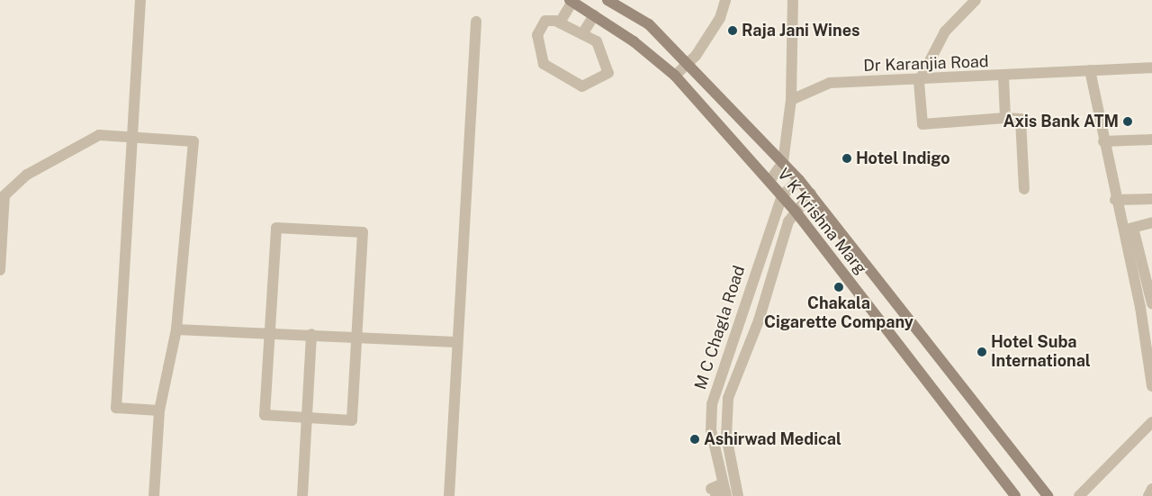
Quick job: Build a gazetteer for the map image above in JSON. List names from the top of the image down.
{
  "streets": {
    "main road": ["V K Krishna Marg"],
    "street": ["Dr Karanjia Road", "M C Chagla Road"]
  },
  "crossings": [
    ["V K Krishna Marg", "M C Chagla Road"]
  ],
  "places": [
    "Raja Jani Wines",
    "Axis Bank ATM",
    "Hotel Indigo",
    "Chakala Cigarette Company",
    "Hotel Suba International",
    "Ashirwad Medical"
  ]
}
